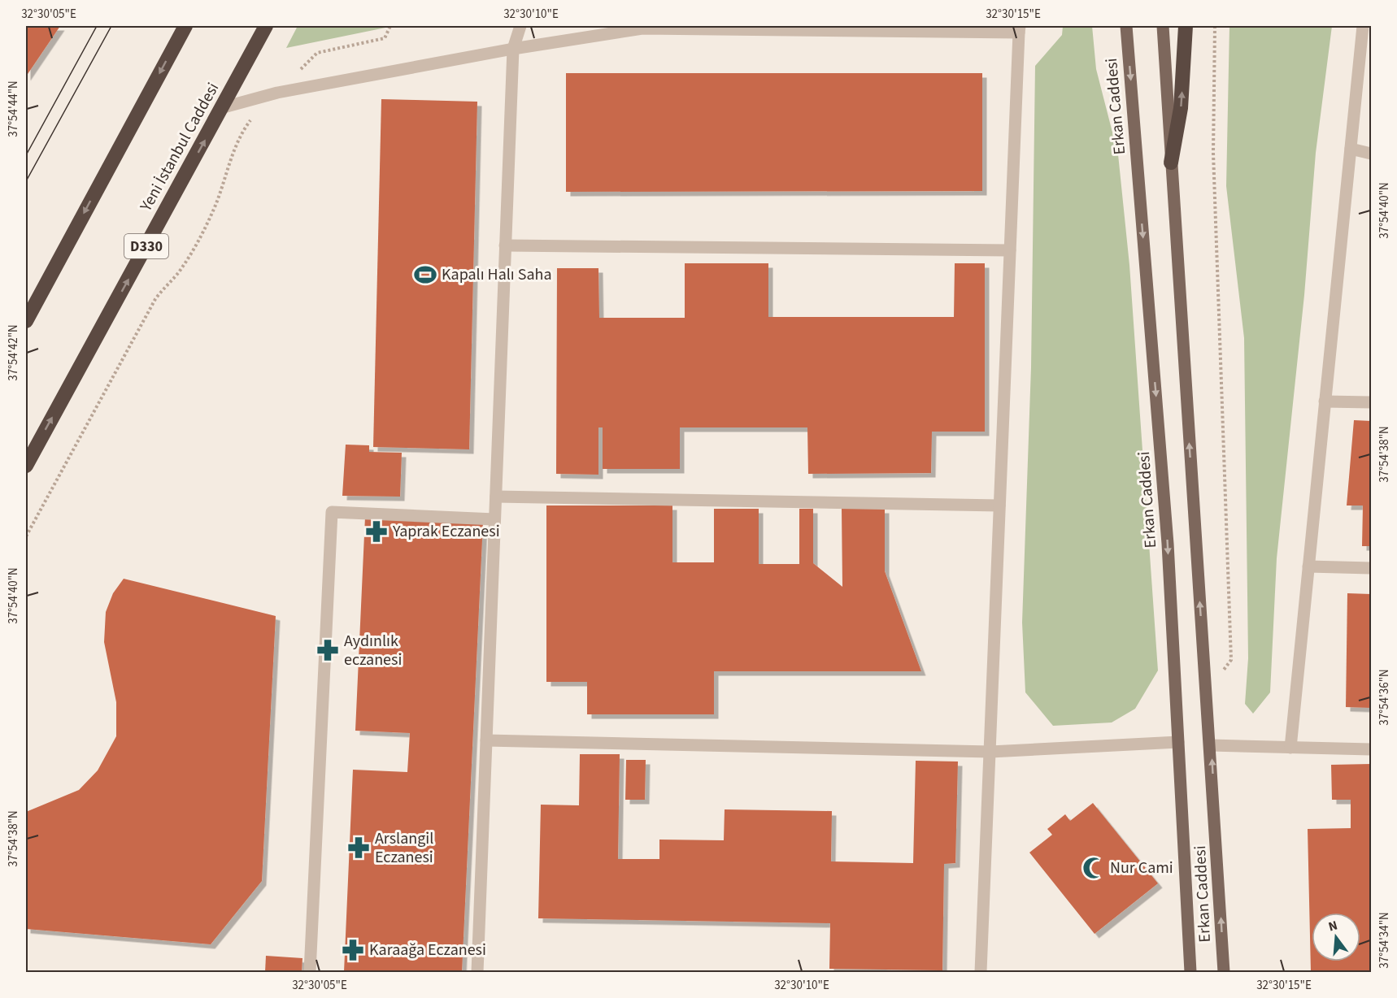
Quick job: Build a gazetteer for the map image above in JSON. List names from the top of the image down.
{
  "streets": {
    "highway": ["Yeni İstanbul Caddesi", "D330"],
    "main road": ["Erkan Caddesi"]
  },
  "places": {
    "sports": ["Kapalı Halı Saha"],
    "pharmacy": [
      "Yaprak Eczanesi",
      "Aydınlık eczanesi",
      "Arslangil Eczanesi",
      "Karaağa Eczanesi"
    ],
    "mosque": ["Nur Cami"]
  },
  "north": "top",
  "coordinates": [
    "32°30'05\"E",
    "32°30'10\"E",
    "32°30'15\"E",
    "37°54'44\"N",
    "37°54'40\"N",
    "37°54'42\"N",
    "37°54'38\"N",
    "37°54'36\"N",
    "37°54'34\"N"
  ]
}
